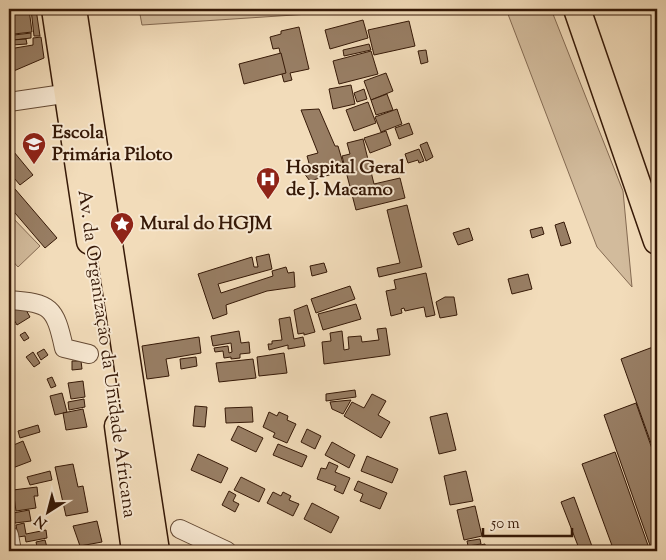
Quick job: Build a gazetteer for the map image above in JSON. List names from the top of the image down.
{
  "streets": {
    "highway": ["Av. da Organização da Unidade Africana"]
  },
  "places": {
    "school or university": ["Escola Primária Piloto"],
    "hospital": ["Hospital Geral de J. Macamo"],
    "place": ["Mural do HGJM"]
  },
  "scale_bar": "50 m",
  "north": "bottom left"
}
